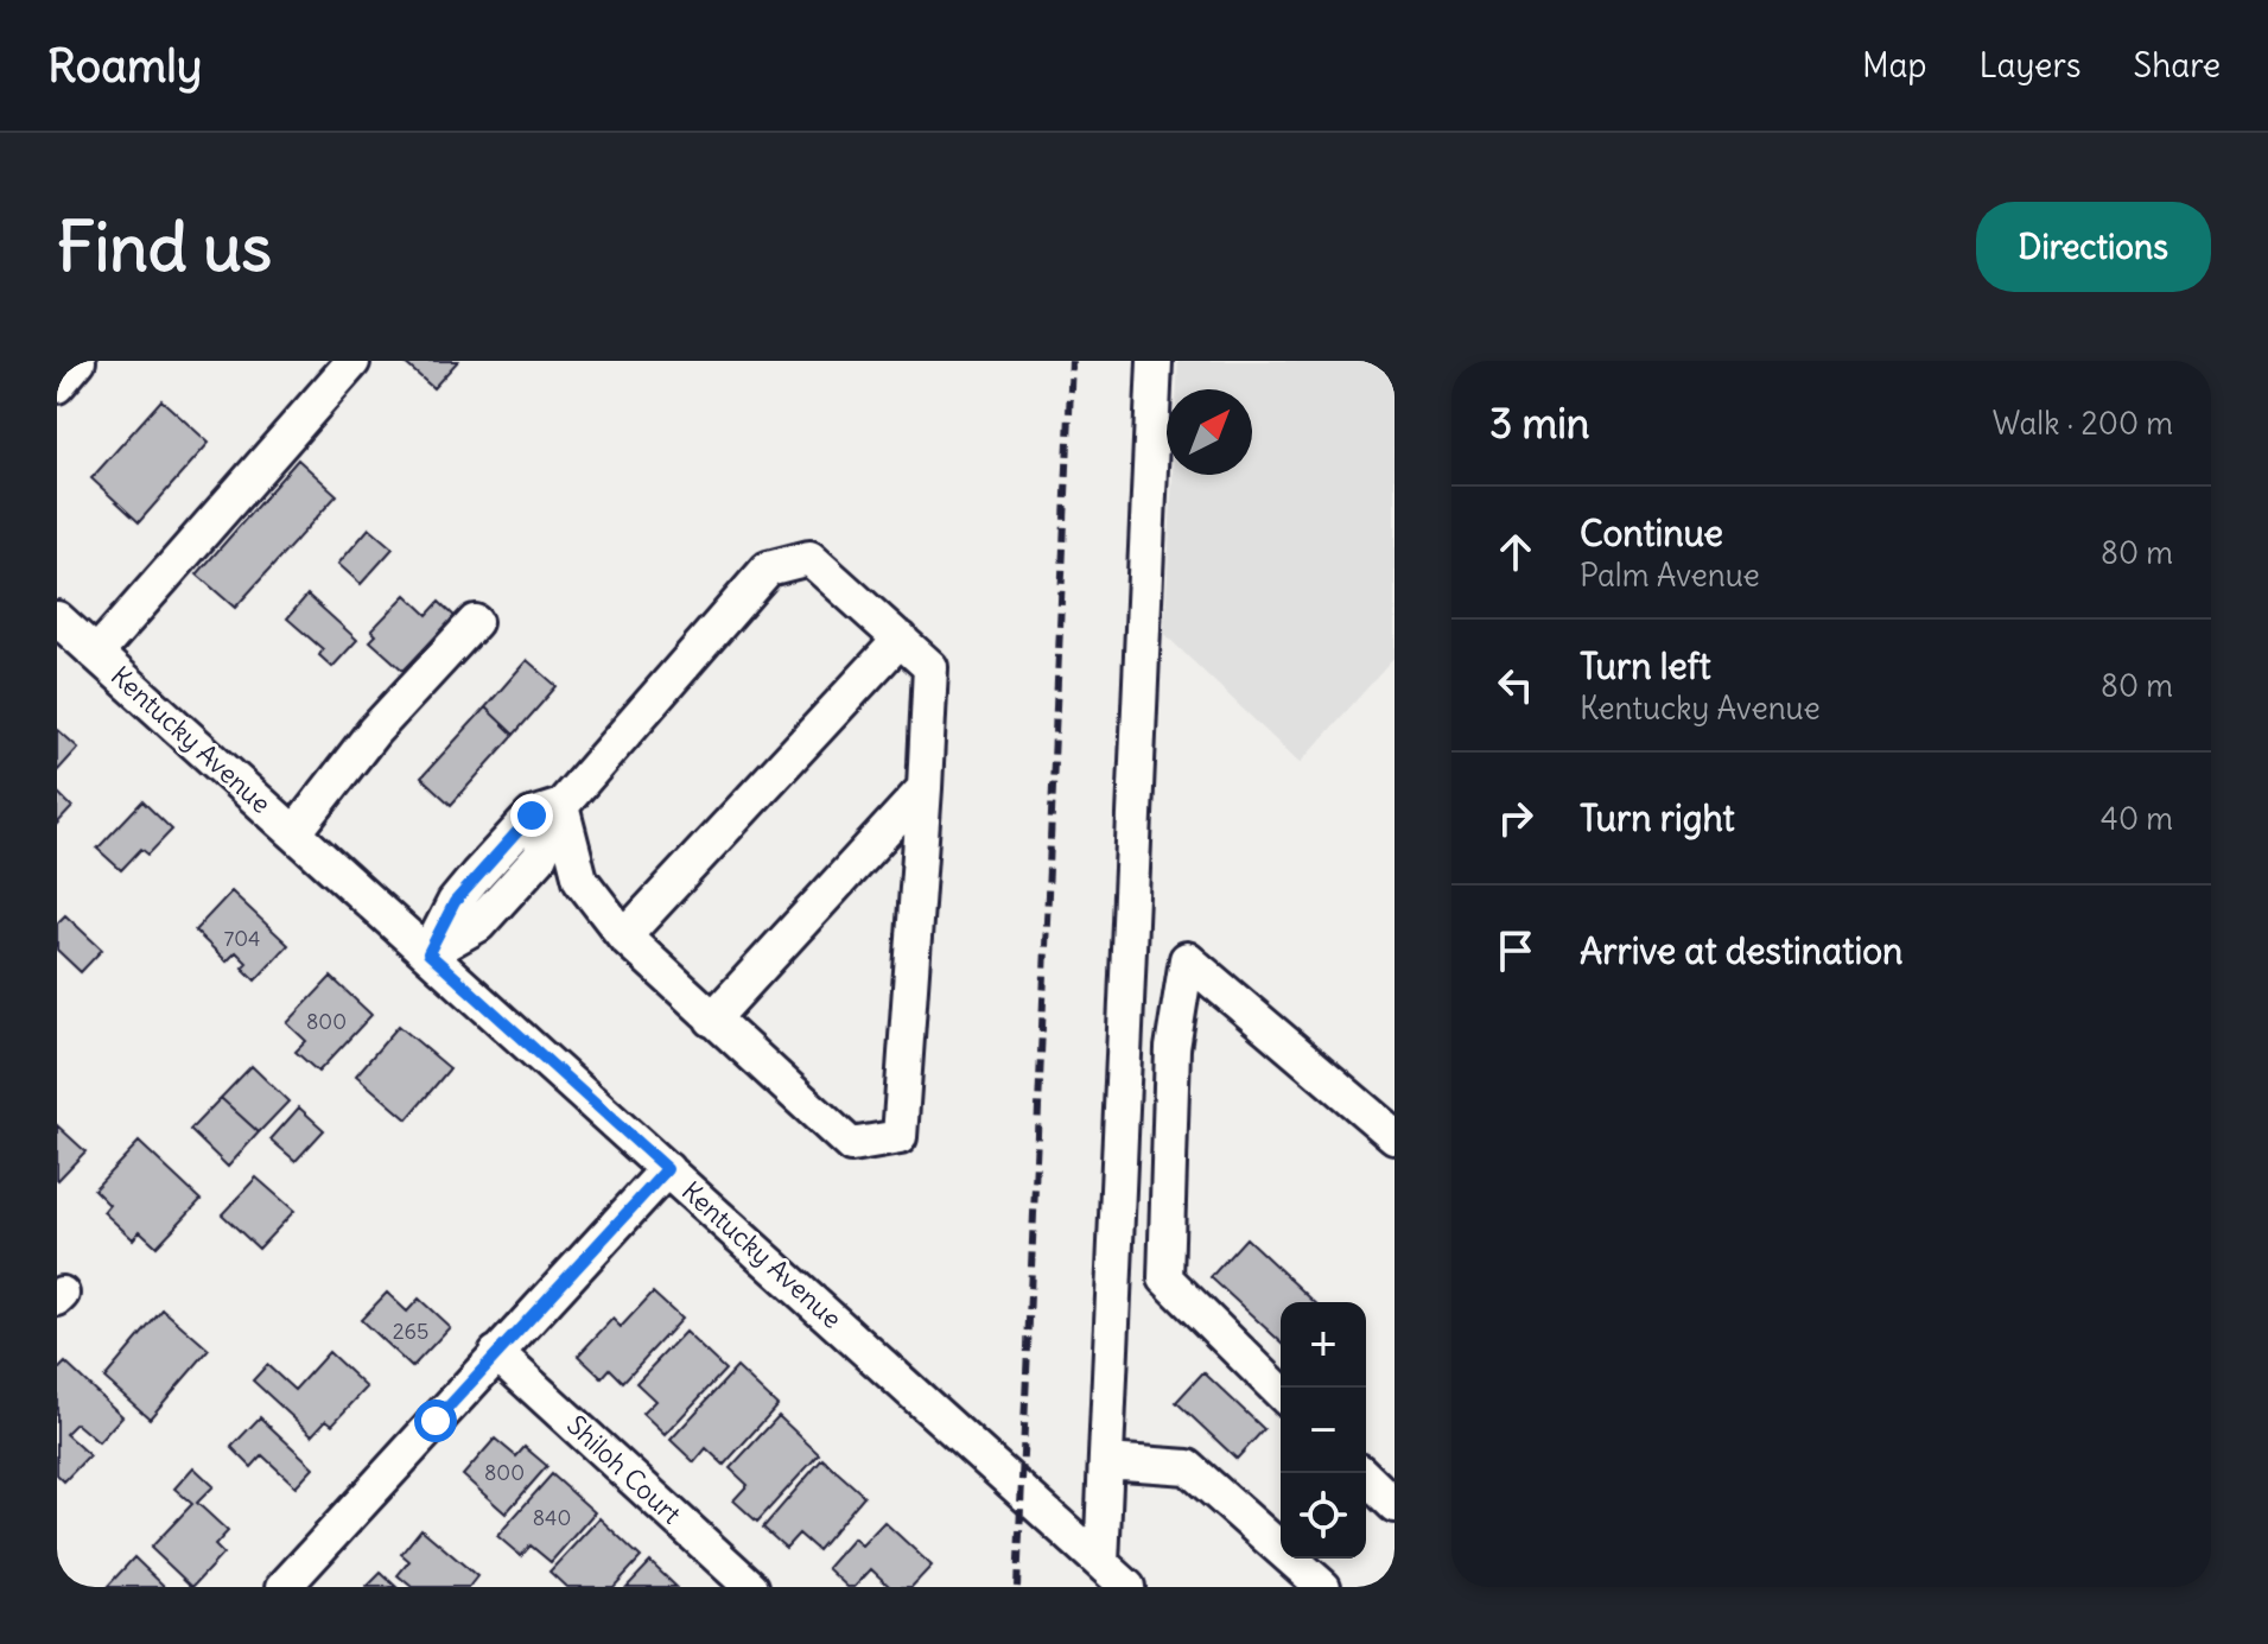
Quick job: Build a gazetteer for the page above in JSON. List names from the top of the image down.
{
  "streets": {
    "street": ["Kentucky Avenue", "Shiloh Court"]
  },
  "house_numbers": [
    "704",
    "800",
    "265",
    "800",
    "840"
  ],
  "north": "top right",
  "page": {
    "header": "Roamly",
    "nav": ["Map", "Layers", "Share"],
    "buttons": "Directions",
    "title": "Find us",
    "heading": ["3 min", "Walk · 200 m"],
    "list": [
      ["Continue", "Palm Avenue", "80 m"],
      ["Turn left", "Kentucky Avenue", "80 m"],
      ["Turn right", "40 m"],
      "Arrive at destination"
    ],
    "map_buttons": ["+", "−"]
  }
}
